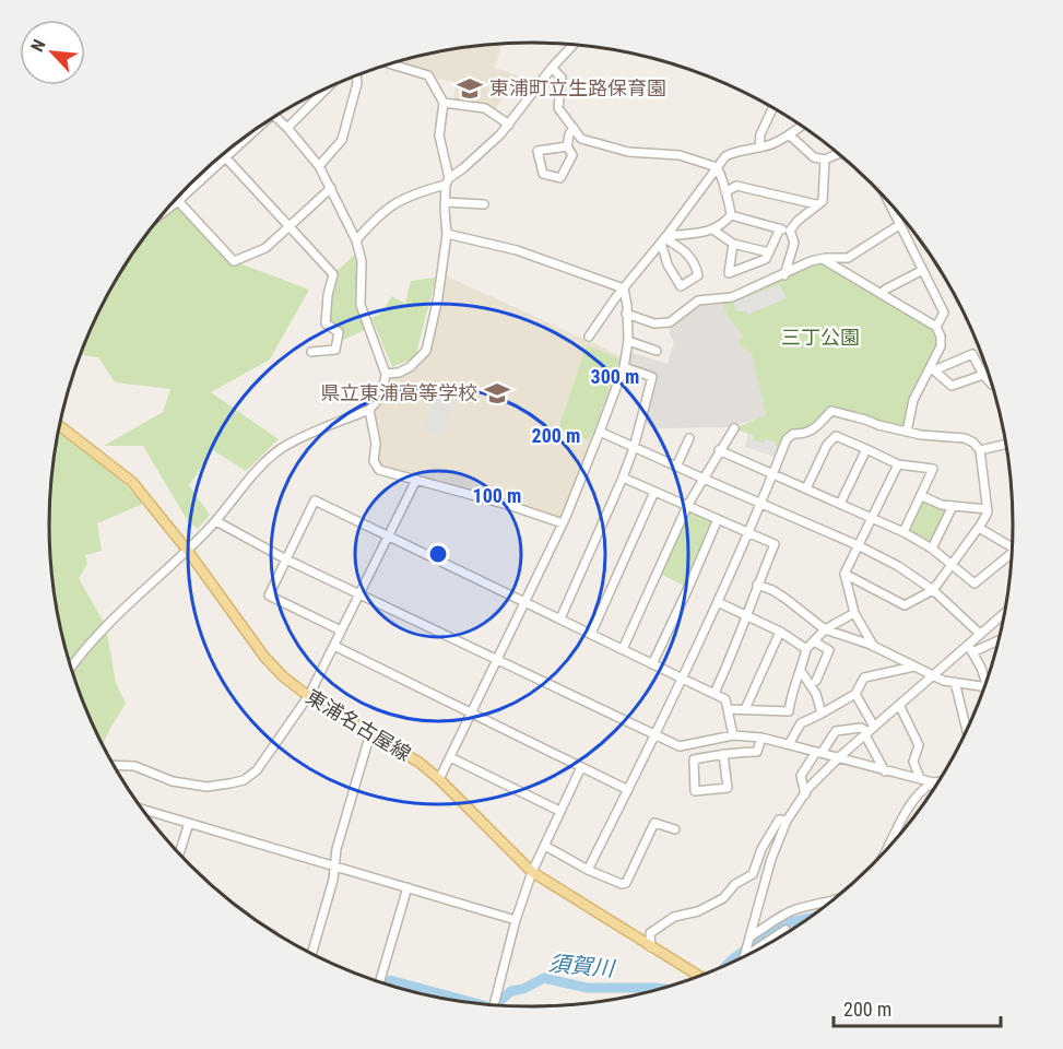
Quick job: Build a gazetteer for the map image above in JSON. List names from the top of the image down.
{
  "streets": {
    "main road": ["東浦名古屋線"]
  },
  "water": ["須賀川"],
  "parks": ["三丁公園"],
  "places": {
    "school or university": ["東浦町立生路保育園", "県立東浦高等学校"]
  },
  "scale_bar": "200 m",
  "north": "top left",
  "rings": ["300 m", "200 m", "100 m"]
}
